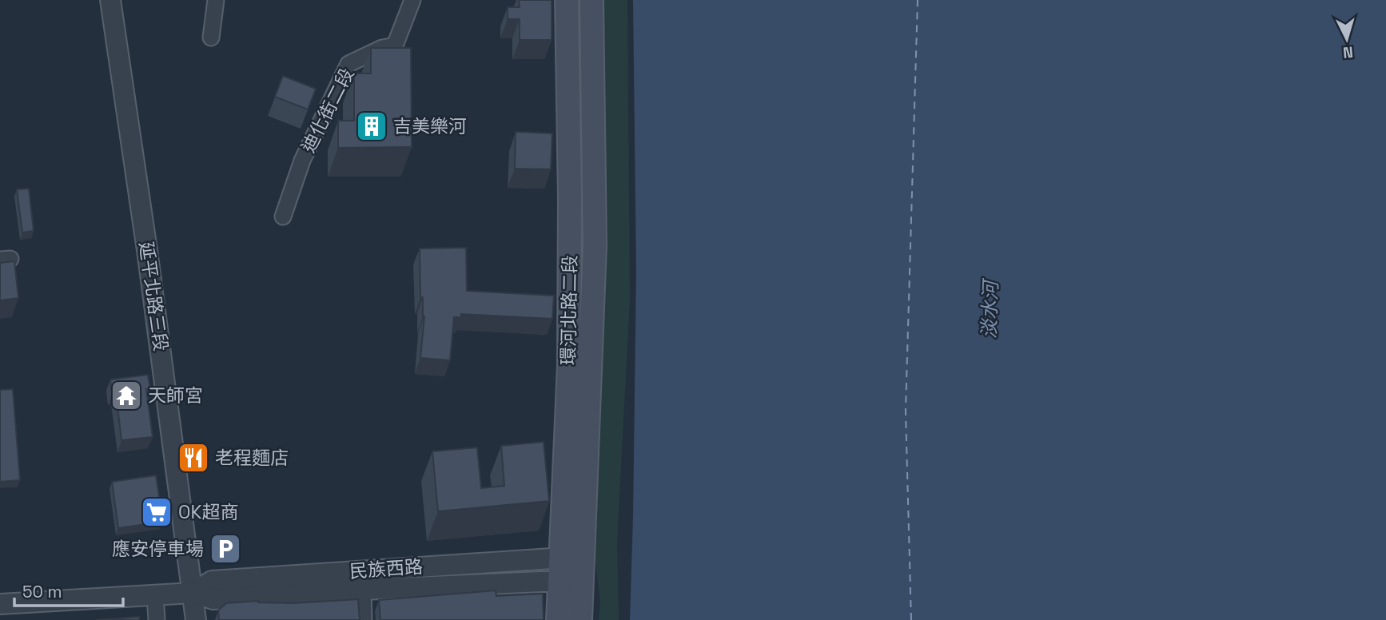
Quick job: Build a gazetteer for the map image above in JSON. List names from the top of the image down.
{
  "streets": {
    "main road": ["環河北路二段"],
    "street": ["迪化街二段", "延平北路三段", "民族西路"]
  },
  "crossings": [
    ["延平北路三段", "民族西路"],
    ["環河北路二段", "民族西路"]
  ],
  "water": ["淡水河"],
  "places": {
    "building": ["吉美樂河"],
    "temple": ["天師宮"],
    "restaurant": ["老程麵店"],
    "supermarket": ["OK超商"],
    "parking": ["應安停車場"]
  },
  "scale_bar": "50 m",
  "north": "bottom"
}
